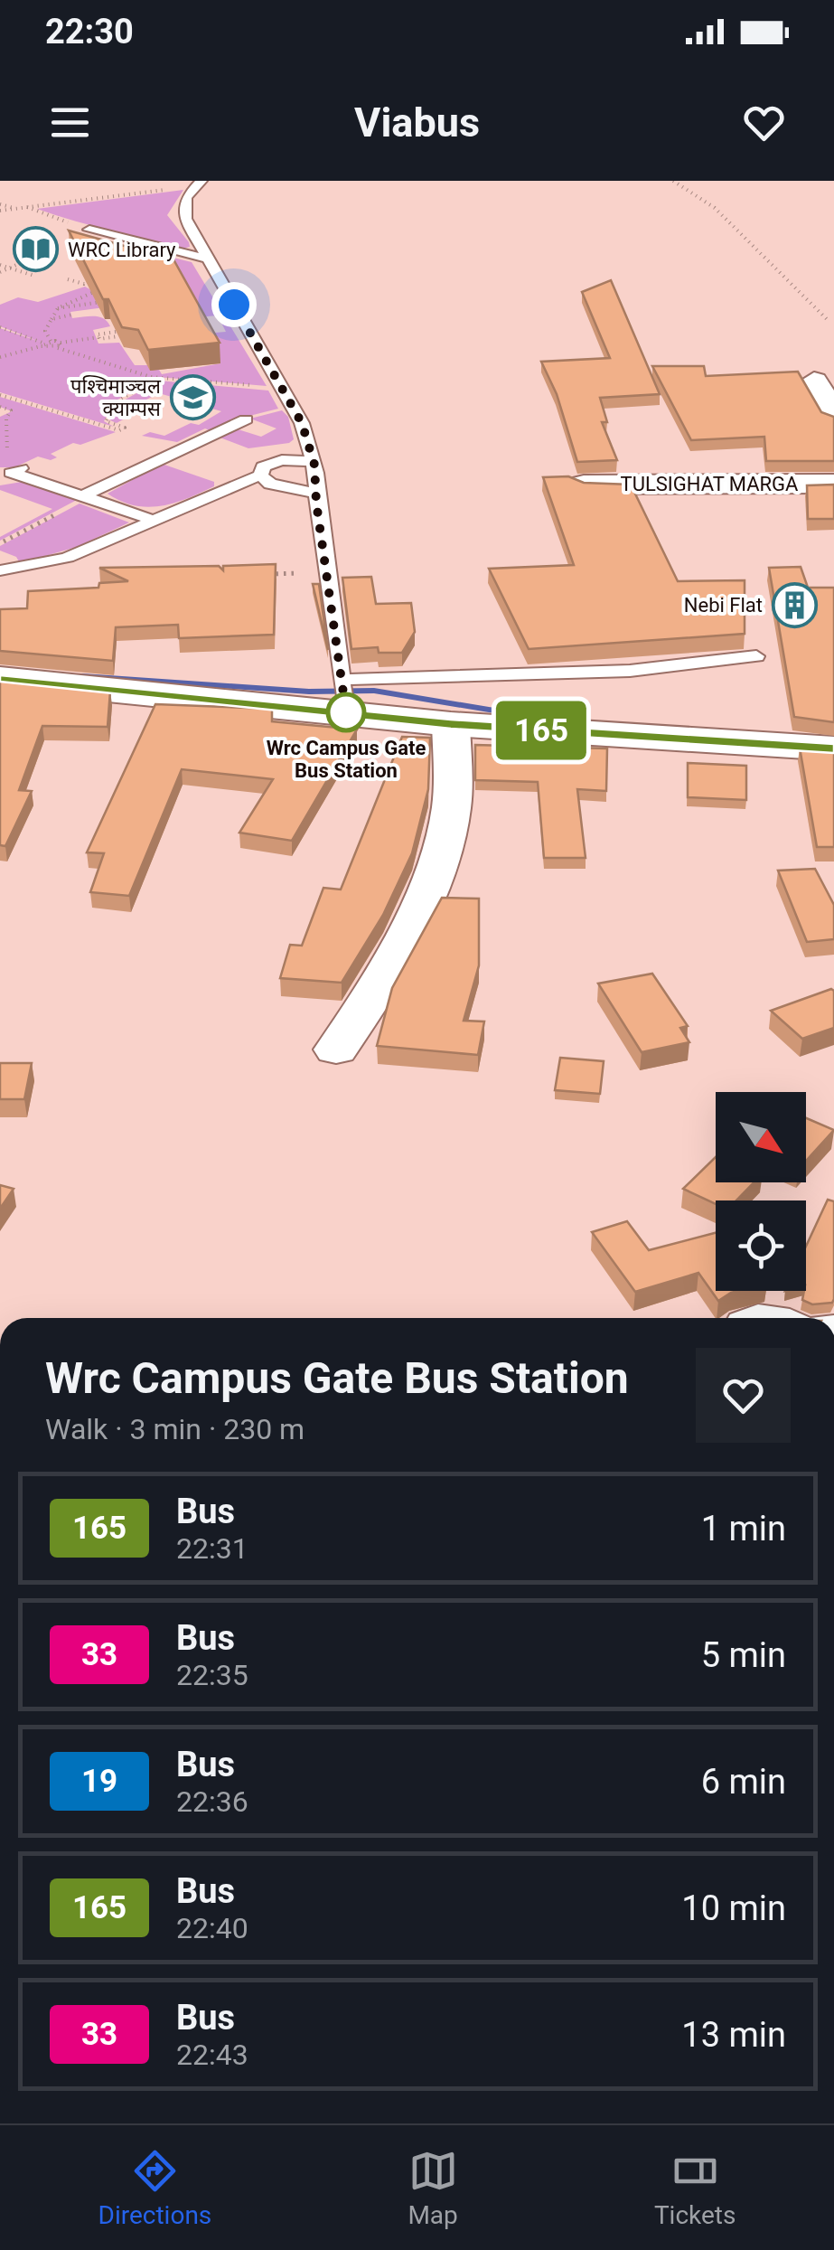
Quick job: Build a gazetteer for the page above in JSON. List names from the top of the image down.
{
  "streets": {
    "street": ["TULSIGHAT MARGA"]
  },
  "places": {
    "library": ["WRC Library"],
    "school or university": ["पश्‍चिमाञ्‍चल क्याम्पस"],
    "building": ["Nebi Flat"],
    "other": ["Wrc Campus Gate Bus Station"]
  },
  "lines": ["bus line 165"],
  "north": "bottom right",
  "page": {
    "status": "22:30",
    "header": "Viabus",
    "on_map": "165",
    "heading": ["Wrc Campus Gate Bus Station", "Walk · 3 min · 230 m"],
    "list": [
      {
        "mark": "165",
        "name": "Bus",
        "note": "22:31",
        "value": "1 min"
      },
      {
        "mark": "33",
        "name": "Bus",
        "note": "22:35",
        "value": "5 min"
      },
      {
        "mark": "19",
        "name": "Bus",
        "note": "22:36",
        "value": "6 min"
      },
      {
        "mark": "165",
        "name": "Bus",
        "note": "22:40",
        "value": "10 min"
      },
      {
        "mark": "33",
        "name": "Bus",
        "note": "22:43",
        "value": "13 min"
      }
    ],
    "tabs": ["Directions", "Map", "Tickets"]
  }
}
